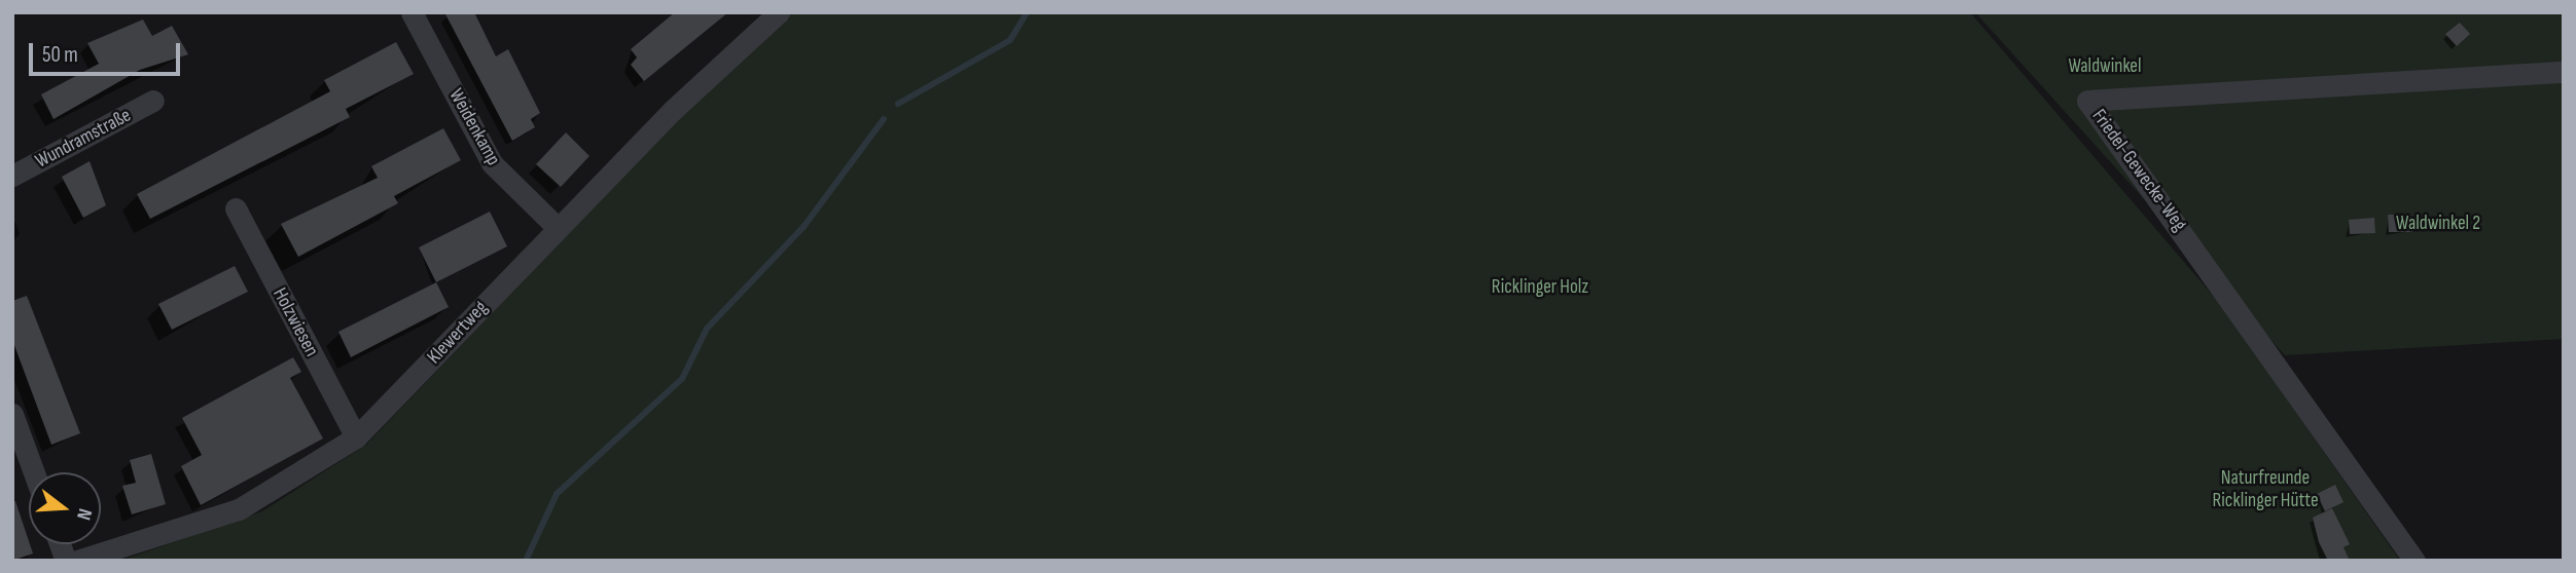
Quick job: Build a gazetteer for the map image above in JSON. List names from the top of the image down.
{
  "streets": {
    "street": [
      "Weidenkamp",
      "Wundramstraße",
      "Friedel-Gewecke-Weg",
      "Holzwiesen",
      "Klewertweg"
    ]
  },
  "crossings": [
    ["Weidenkamp", "Klewertweg"],
    ["Holzwiesen", "Klewertweg"]
  ],
  "parks": [
    "Waldwinkel",
    "Waldwinkel 2",
    "Ricklinger Holz",
    "Naturfreunde Ricklinger Hütte"
  ],
  "scale_bar": "50 m",
  "north": "right"
}
